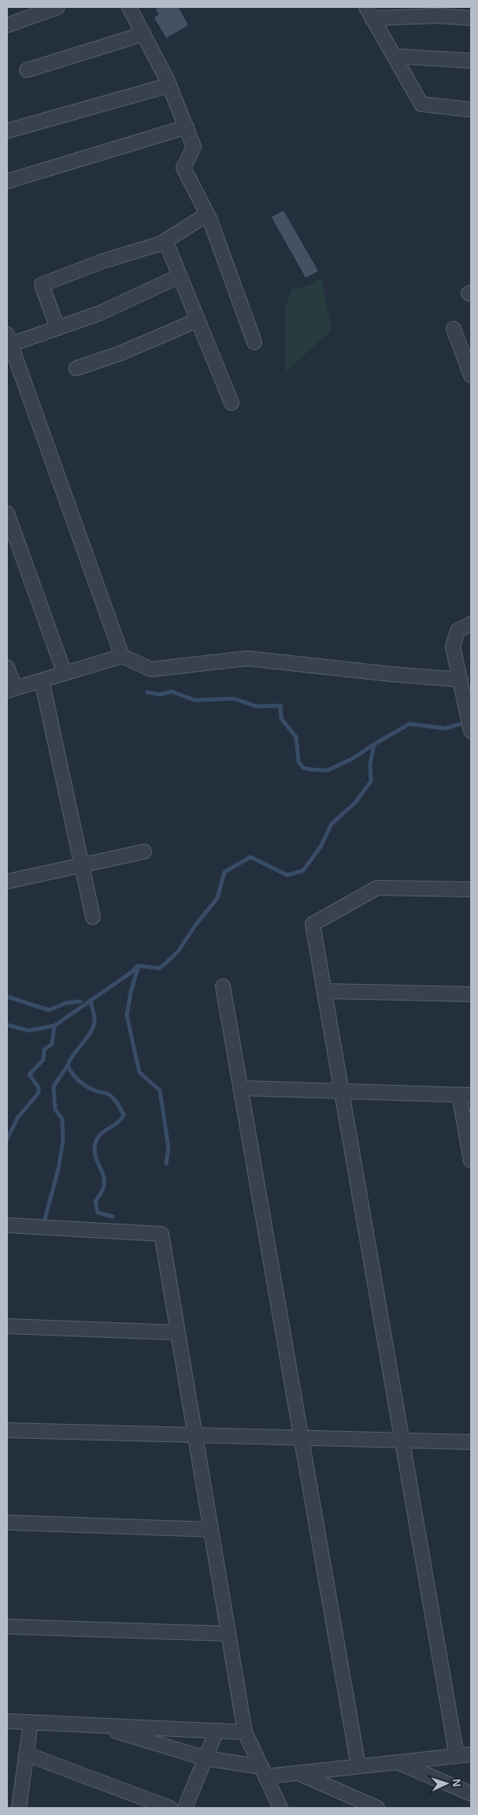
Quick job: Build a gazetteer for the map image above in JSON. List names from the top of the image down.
{
  "north": "right"
}
